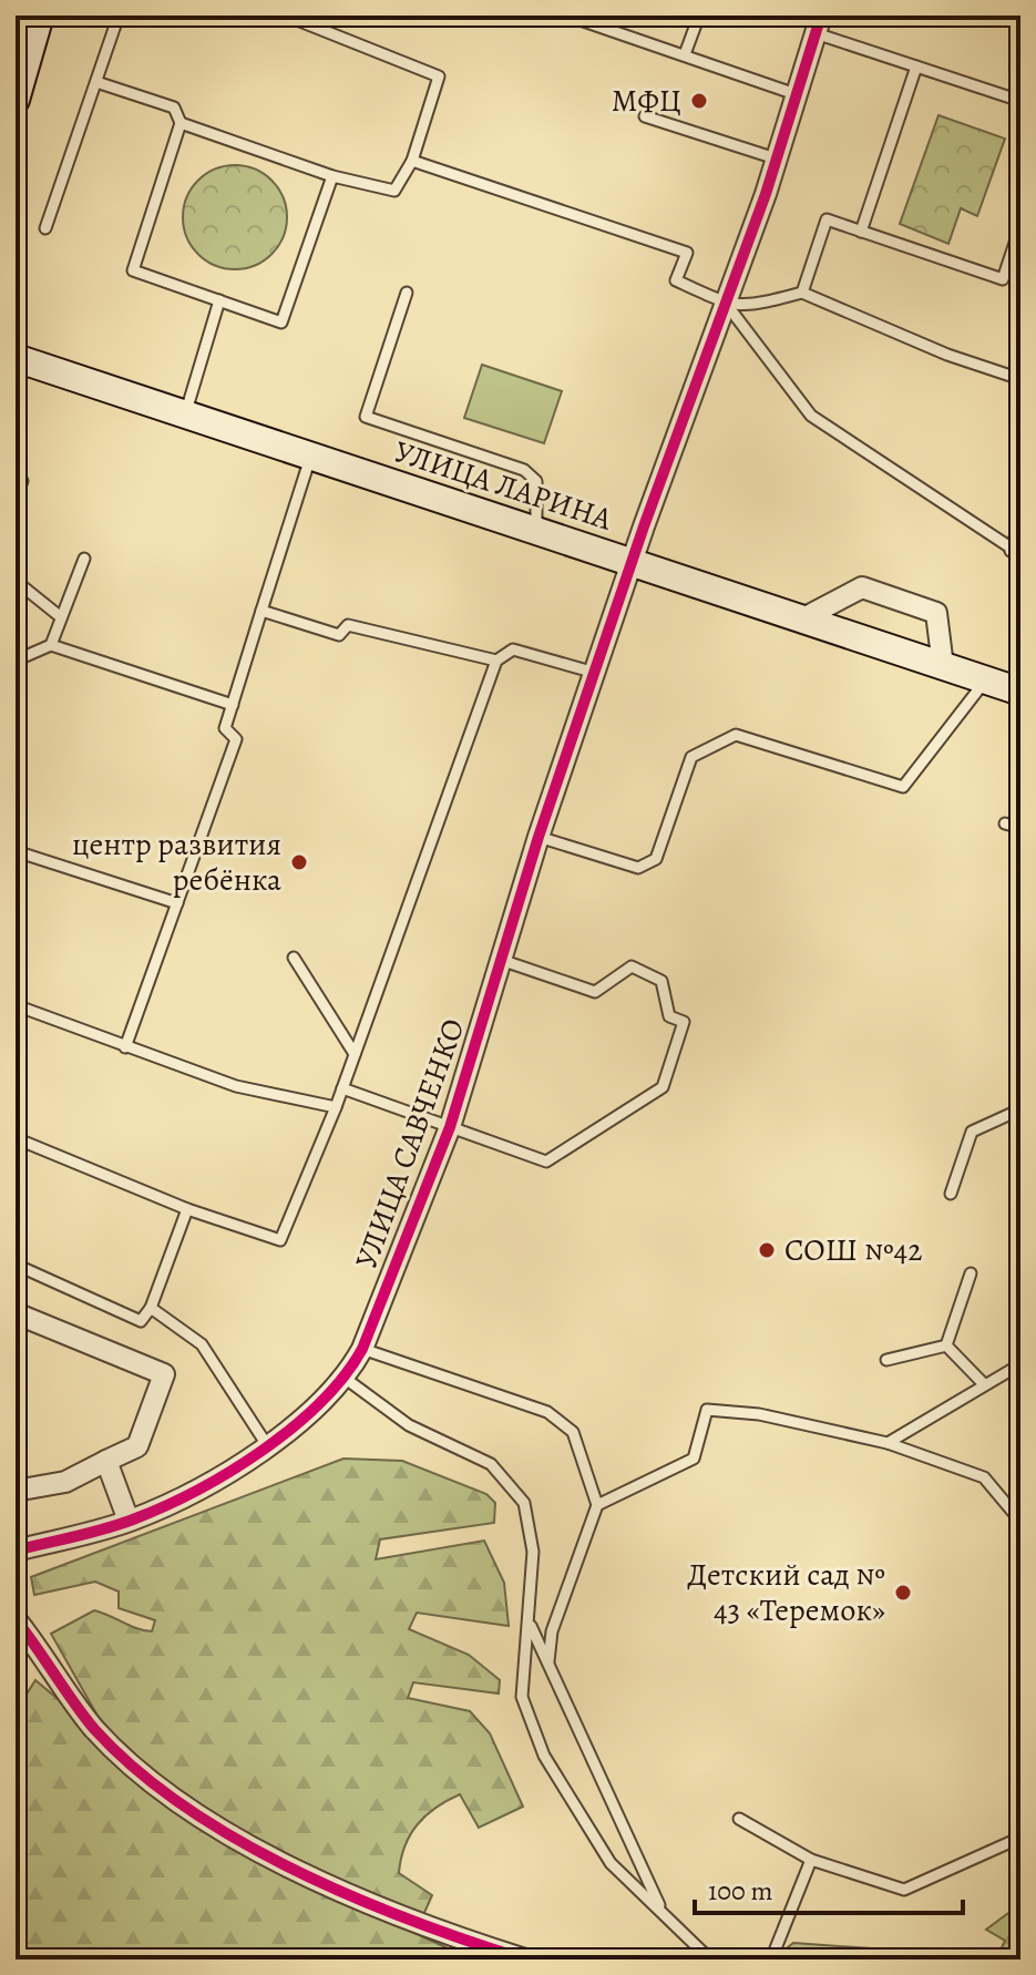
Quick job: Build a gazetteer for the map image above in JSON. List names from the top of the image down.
{
  "streets": {
    "main road": ["УЛИЦА ЛАРИНА"],
    "street": ["УЛИЦА САВЧЕНКО"]
  },
  "crossings": [
    ["УЛИЦА ЛАРИНА", "УЛИЦА САВЧЕНКО"]
  ],
  "places": [
    "МФЦ",
    "центр развития ребёнка",
    "СОШ №42",
    "Детский сад № 43 «Теремок»"
  ],
  "scale_bar": "100 m"
}
